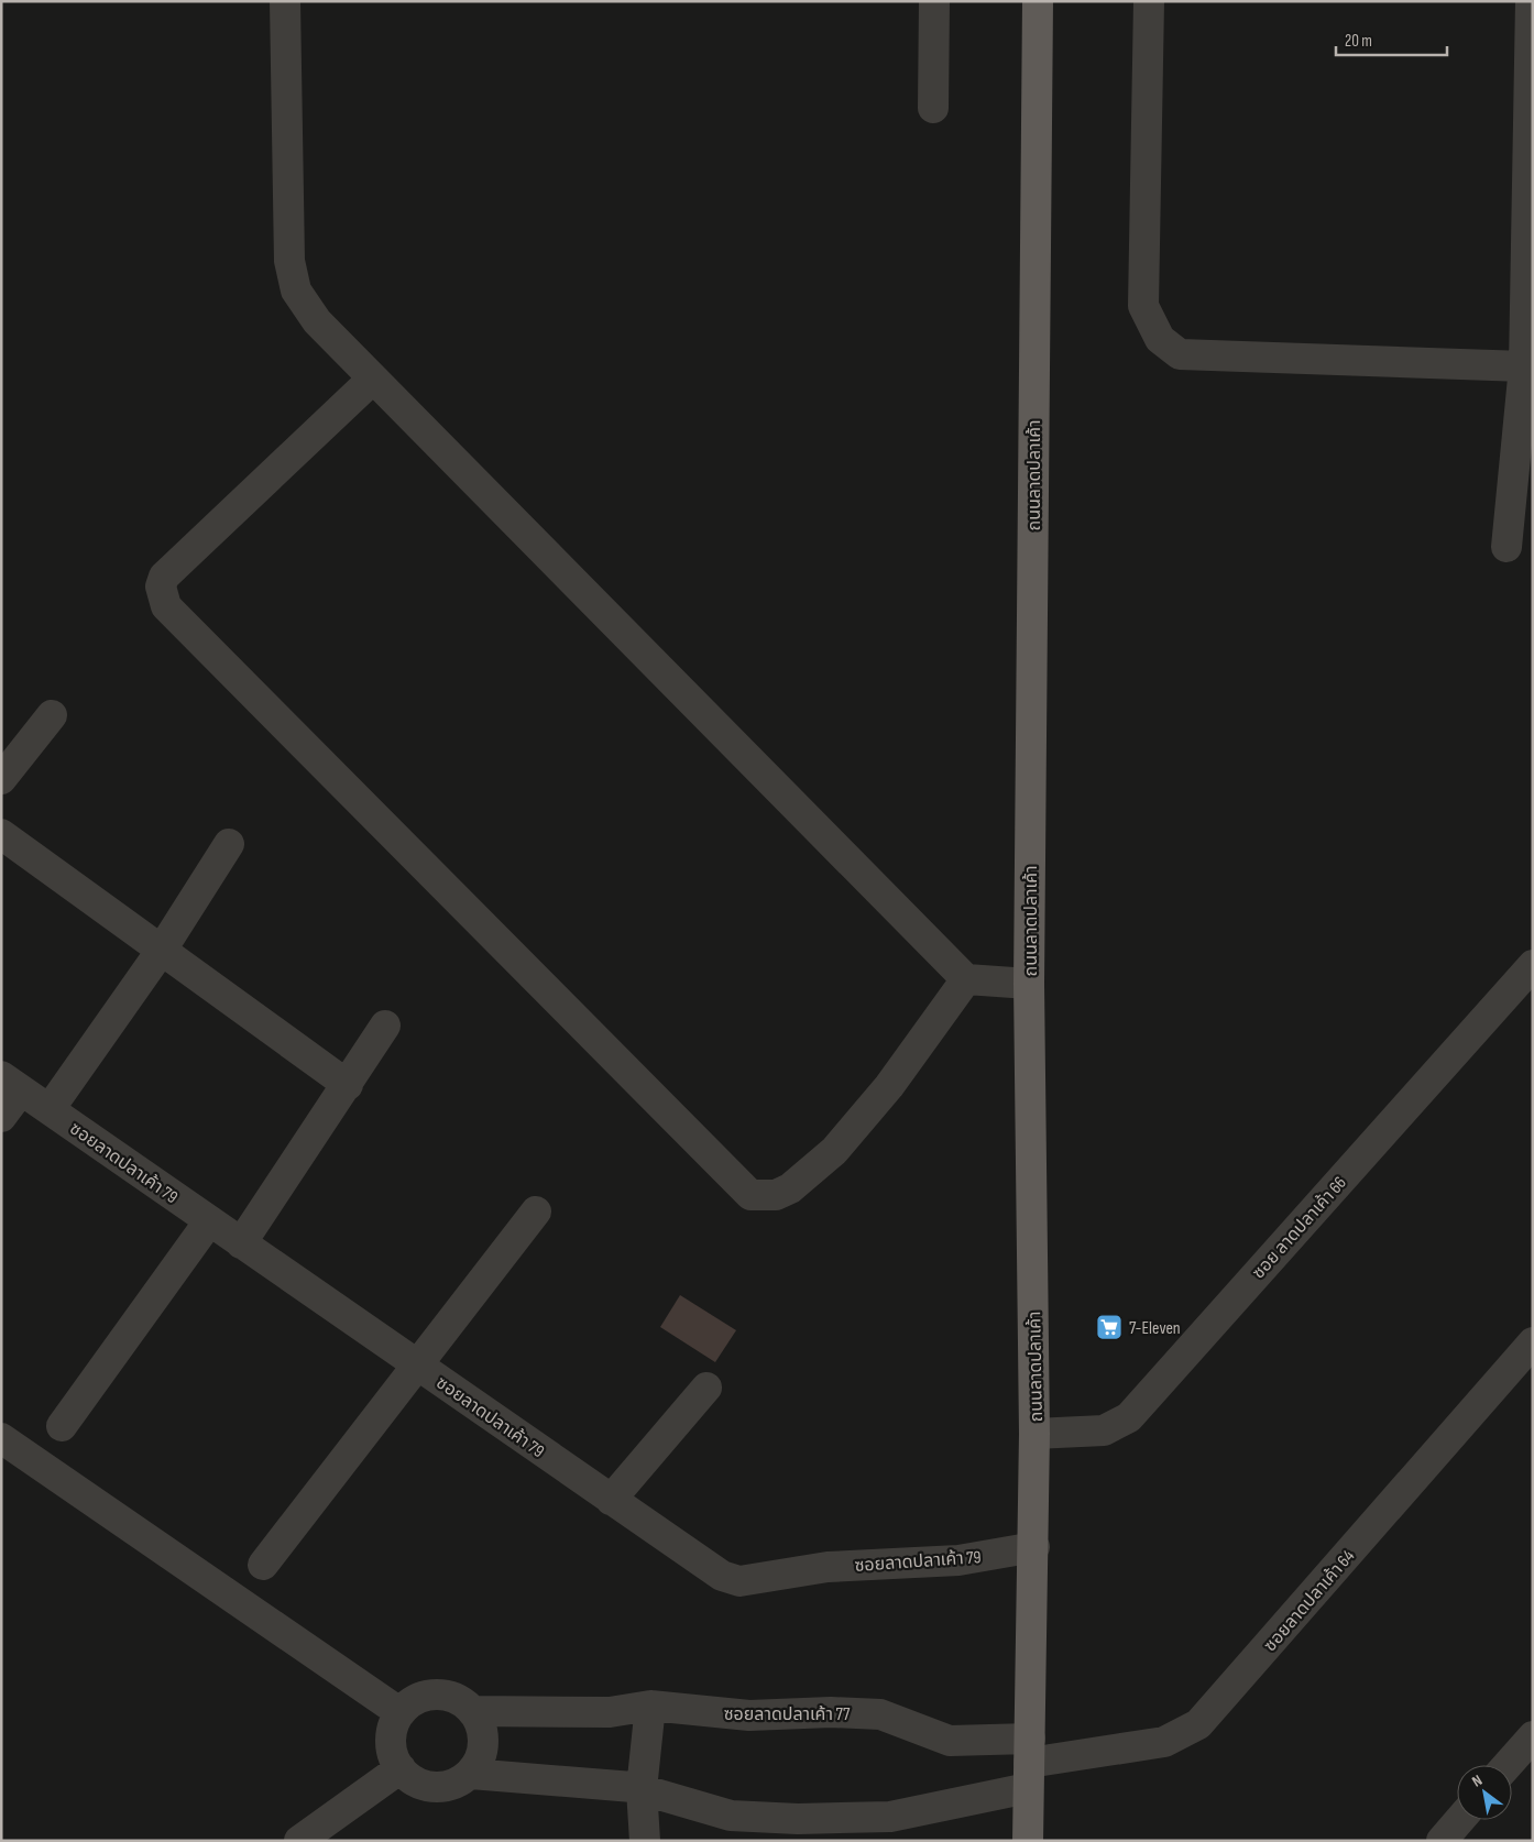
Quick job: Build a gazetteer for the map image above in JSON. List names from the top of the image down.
{
  "streets": {
    "main road": ["ถนนลาดปลาเค้า"],
    "street": [
      "ซอยลาดปลาเค้า 79",
      "ซอย ลาดปลาเค้า 66",
      "ซอยลาดปลาเค้า 64",
      "ซอยลาดปลาเค้า 77"
    ]
  },
  "crossings": [
    ["ถนนลาดปลาเค้า", "ซอยลาดปลาเค้า 79"],
    ["ถนนลาดปลาเค้า", "ซอย ลาดปลาเค้า 66"],
    ["ถนนลาดปลาเค้า", "ซอยลาดปลาเค้า 64"],
    ["ถนนลาดปลาเค้า", "ซอยลาดปลาเค้า 77"],
    ["ซอยลาดปลาเค้า 64", "ซอยลาดปลาเค้า 77"]
  ],
  "places": {
    "supermarket": ["7-Eleven"]
  },
  "scale_bar": "20 m",
  "north": "top left"
}
